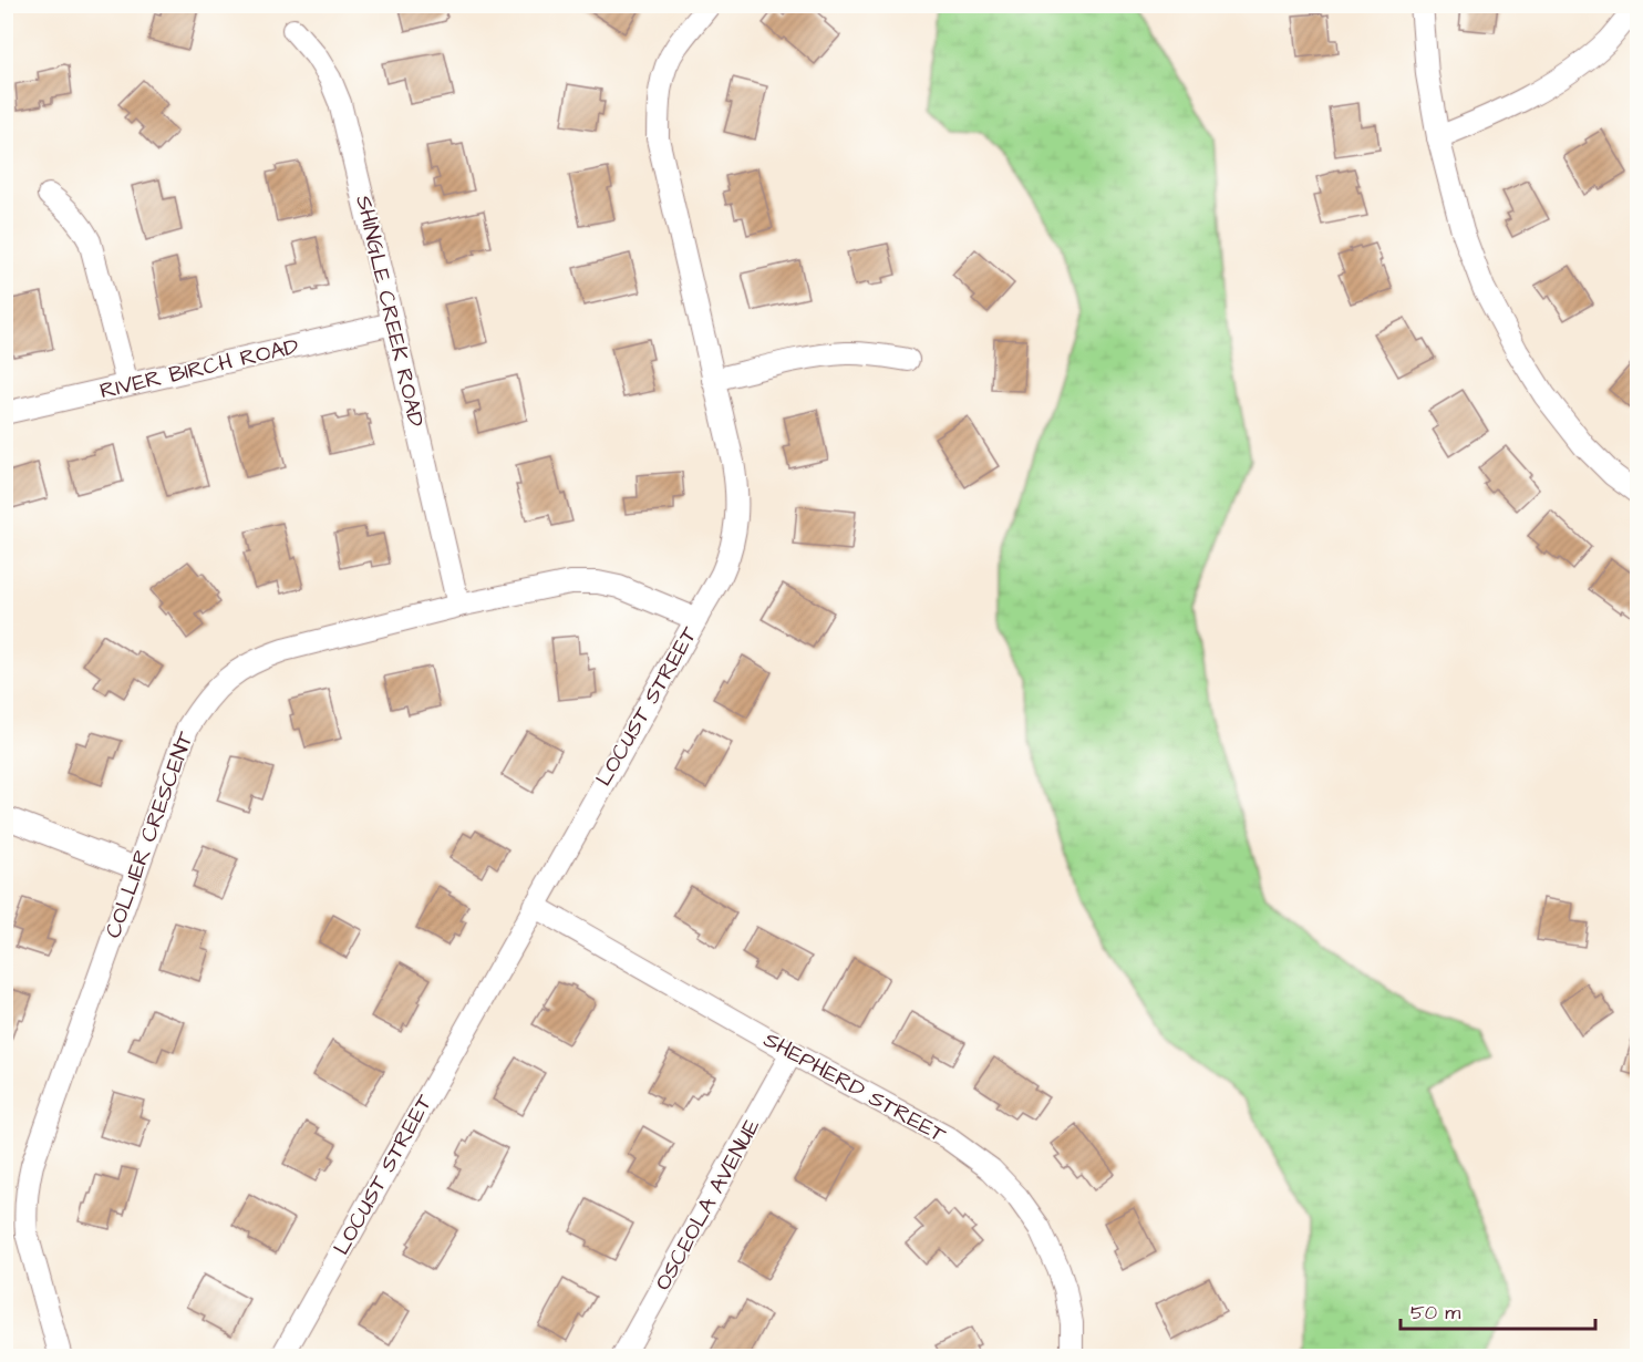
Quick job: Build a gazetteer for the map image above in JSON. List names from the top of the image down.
{
  "streets": {
    "street": [
      "SHINGLE CREEK ROAD",
      "RIVER BIRCH ROAD",
      "LOCUST STREET",
      "COLLIER CRESCENT",
      "SHEPHERD STREET",
      "OSCEOLA AVENUE"
    ]
  },
  "crossings": [
    ["SHINGLE CREEK ROAD", "RIVER BIRCH ROAD"],
    ["SHINGLE CREEK ROAD", "COLLIER CRESCENT"],
    ["LOCUST STREET", "COLLIER CRESCENT"],
    ["LOCUST STREET", "SHEPHERD STREET"],
    ["SHEPHERD STREET", "OSCEOLA AVENUE"]
  ],
  "scale_bar": "50 m"
}
